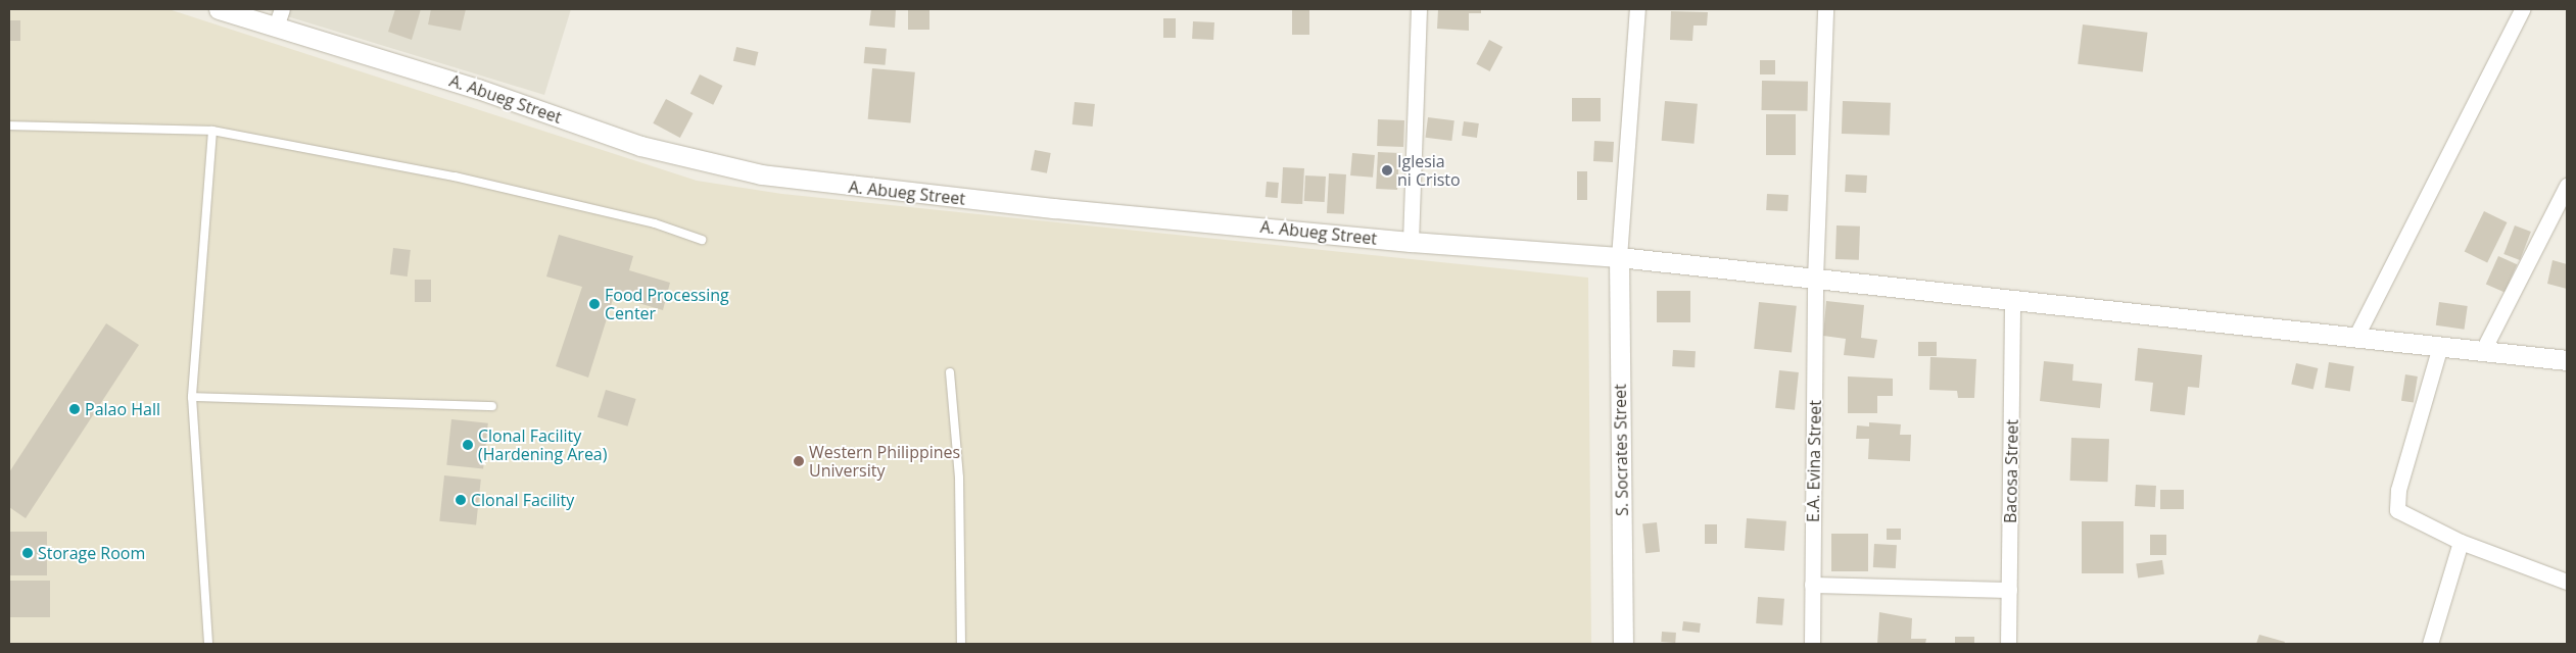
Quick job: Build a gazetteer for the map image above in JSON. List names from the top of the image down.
{
  "streets": {
    "street": [
      "A. Abueg Street",
      "S. Socrates Street",
      "E.A. Evina Street",
      "Bacosa Street"
    ]
  },
  "crossings": [
    ["A. Abueg Street", "S. Socrates Street"],
    ["A. Abueg Street", "E.A. Evina Street"],
    ["A. Abueg Street", "Bacosa Street"]
  ],
  "places": [
    "Iglesia ni Cristo",
    "Food Processing Center",
    "Palao Hall",
    "Clonal Facility (Hardening Area)",
    "Western Philippines University",
    "Clonal Facility",
    "Storage Room"
  ]
}
